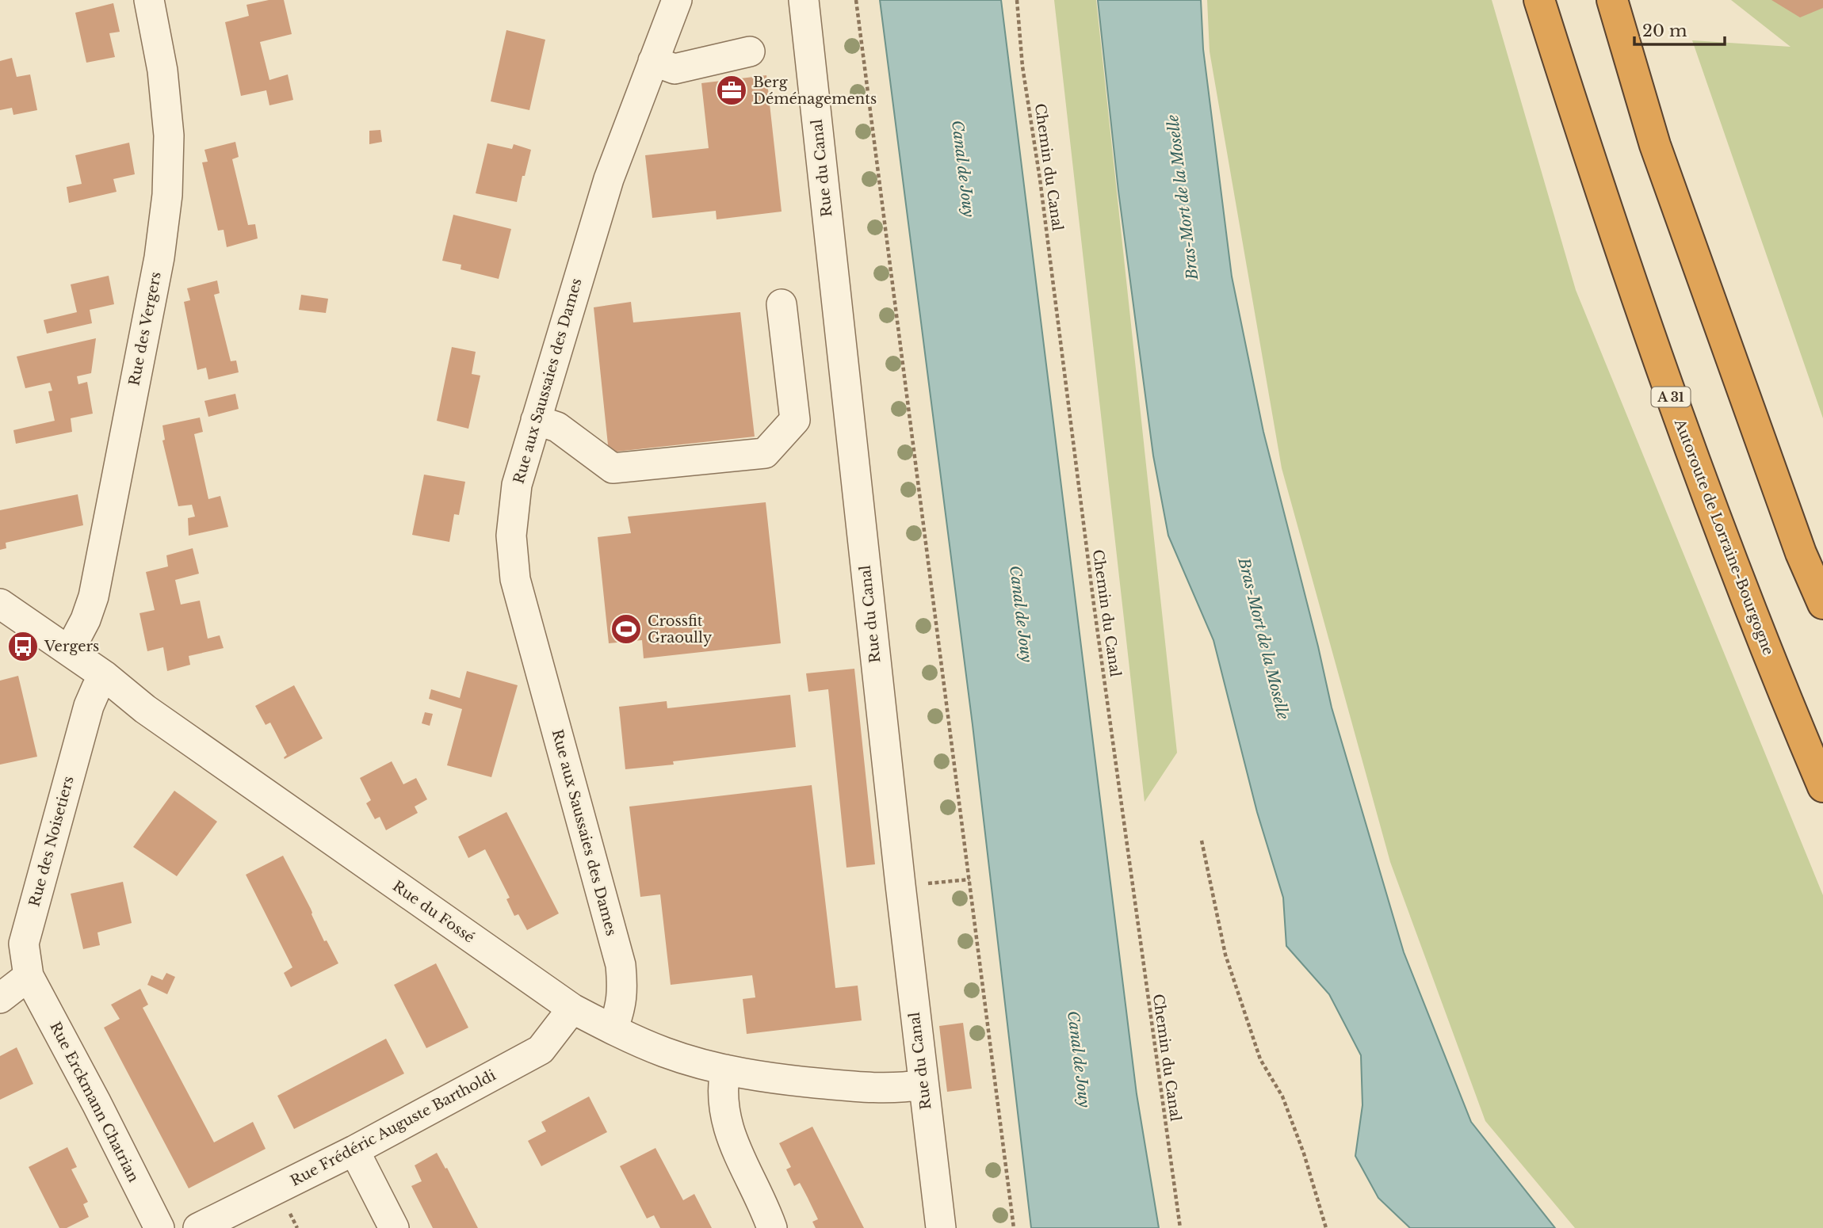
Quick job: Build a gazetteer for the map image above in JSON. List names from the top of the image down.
{
  "streets": {
    "highway": ["A 31", "Autoroute de Lorraine-Bourgogne"],
    "street": [
      "Rue du Canal",
      "Rue des Vergers",
      "Rue aux Saussaies des Dames",
      "Rue des Noisetiers",
      "Rue du Fossé",
      "Rue Erckmann Chatrian",
      "Rue Frédéric Auguste Bartholdi"
    ],
    "path": ["Chemin du Canal"]
  },
  "crossings": [
    ["Rue du Canal", "Rue du Fossé"],
    ["Rue des Vergers", "Rue du Fossé"],
    ["Rue aux Saussaies des Dames", "Rue du Fossé"],
    ["Rue des Noisetiers", "Rue du Fossé"],
    ["Rue des Noisetiers", "Rue Erckmann Chatrian"],
    ["Rue du Fossé", "Rue Frédéric Auguste Bartholdi"]
  ],
  "water": ["Canal de Jouy", "Bras-Mort de la Moselle"],
  "places": {
    "office": ["Berg Déménagements"],
    "sports": ["Crossfit Graoully"],
    "bus stop": ["Vergers"]
  },
  "scale_bar": "20 m"
}
